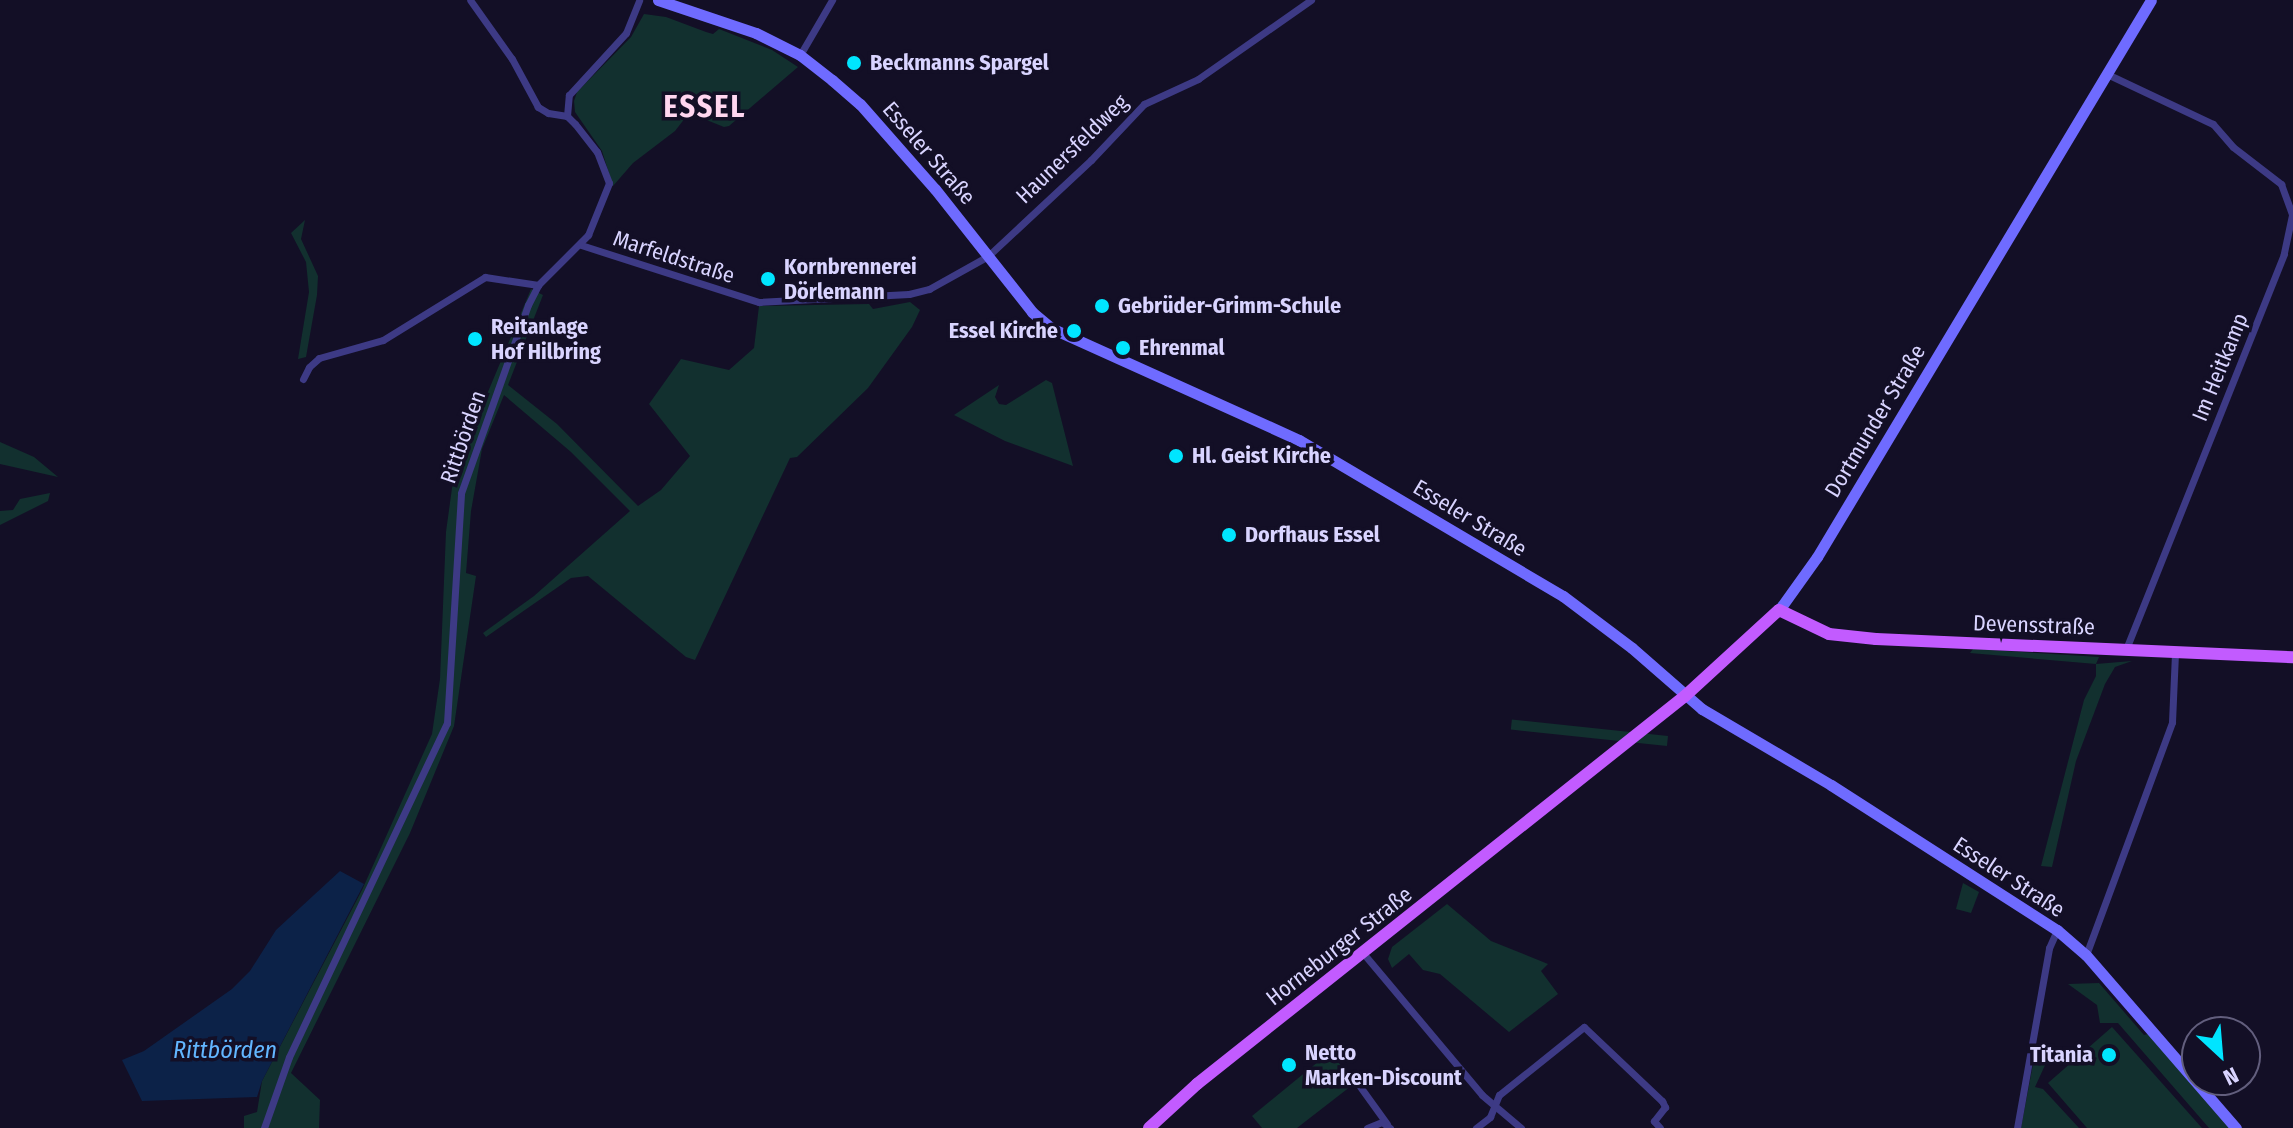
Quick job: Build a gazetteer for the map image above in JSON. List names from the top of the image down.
{
  "streets": {
    "main road": [
      "Esseler Straße",
      "Dortmunder Straße",
      "Devensstraße",
      "Horneburger Straße"
    ],
    "street": [
      "Haunersfeldweg",
      "Marfeldstraße",
      "Im Heitkamp",
      "Rittbörden"
    ]
  },
  "crossings": [
    ["Haunersfeldweg", "Esseler Straße"],
    ["Haunersfeldweg", "Marfeldstraße"],
    ["Esseler Straße", "Marfeldstraße"],
    ["Esseler Straße", "Dortmunder Straße"],
    ["Marfeldstraße", "Rittbörden"],
    ["Im Heitkamp", "Dortmunder Straße"],
    ["Im Heitkamp", "Devensstraße"],
    ["Dortmunder Straße", "Devensstraße"],
    ["Dortmunder Straße", "Horneburger Straße"]
  ],
  "districts": ["ESSEL"],
  "water": ["Rittbörden"],
  "places": [
    "Beckmanns Spargel",
    "Kornbrennerei Dörlemann",
    "Gebrüder-Grimm-Schule",
    "Essel Kirche",
    "Reitanlage Hof Hilbring",
    "Ehrenmal",
    "Hl. Geist Kirche",
    "Dorfhaus Essel",
    "Titania",
    "Netto Marken-Discount"
  ],
  "north": "bottom right"
}
